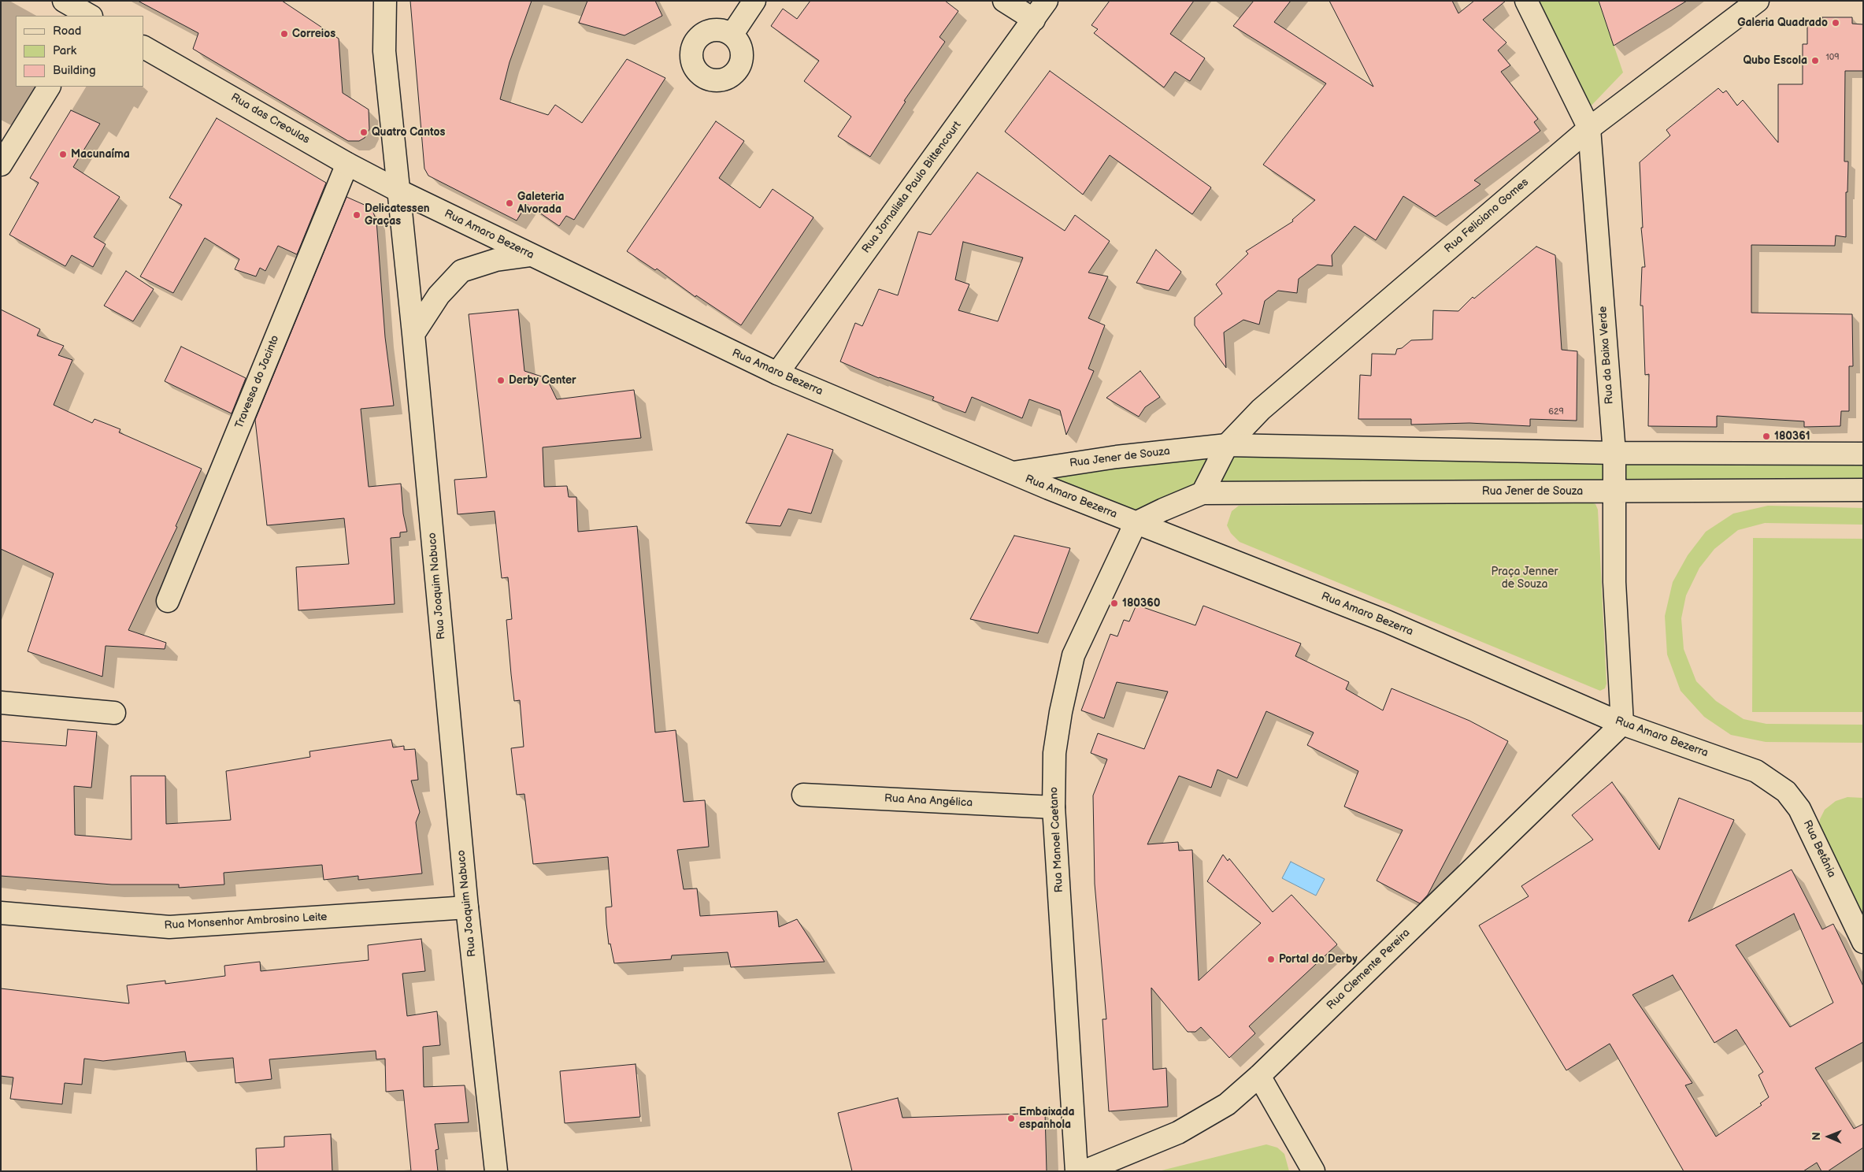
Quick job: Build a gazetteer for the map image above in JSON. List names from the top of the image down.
{
  "streets": {
    "street": [
      "Rua das Creoulas",
      "Rua Jornalista Paulo Bittencourt",
      "Rua Feliciano Gomes",
      "Rua Amaro Bezerra",
      "Rua da Baixa Verde",
      "Travessa do Jacinto",
      "Rua Jener de Souza",
      "Rua Joaquim Nabuco",
      "Rua Ana Angélica",
      "Rua Manoel Caetano",
      "Rua Betânia",
      "Rua Monsenhor Ambrosino Leite",
      "Rua Clemente Pereira"
    ]
  },
  "crossings": [
    ["Rua das Creoulas", "Rua Amaro Bezerra"],
    ["Rua das Creoulas", "Travessa do Jacinto"],
    ["Rua das Creoulas", "Rua Joaquim Nabuco"],
    ["Rua Jornalista Paulo Bittencourt", "Rua Amaro Bezerra"],
    ["Rua Feliciano Gomes", "Rua da Baixa Verde"],
    ["Rua Feliciano Gomes", "Rua Jener de Souza"],
    ["Rua Amaro Bezerra", "Rua da Baixa Verde"],
    ["Rua Amaro Bezerra", "Rua Jener de Souza"],
    ["Rua Amaro Bezerra", "Rua Joaquim Nabuco"],
    ["Rua Amaro Bezerra", "Rua Manoel Caetano"],
    ["Rua Amaro Bezerra", "Rua Betânia"],
    ["Rua Amaro Bezerra", "Rua Clemente Pereira"],
    ["Rua da Baixa Verde", "Rua Jener de Souza"],
    ["Rua da Baixa Verde", "Rua Clemente Pereira"],
    ["Rua Jener de Souza", "Rua Manoel Caetano"],
    ["Rua Joaquim Nabuco", "Rua Monsenhor Ambrosino Leite"],
    ["Rua Ana Angélica", "Rua Manoel Caetano"]
  ],
  "parks": ["Praça Jenner de Souza"],
  "places": [
    "Galeria Quadrado",
    "Correios",
    "Qubo Escola",
    "Quatro Cantos",
    "Macunaíma",
    "Galeteria Alvorada",
    "Delicatessen Graças",
    "Derby Center",
    "180361",
    "180360",
    "Portal do Derby",
    "Embaixada espanhola"
  ],
  "house_numbers": ["109", "629"],
  "legend": ["Road", "Park", "Building"],
  "north": "left"
}
